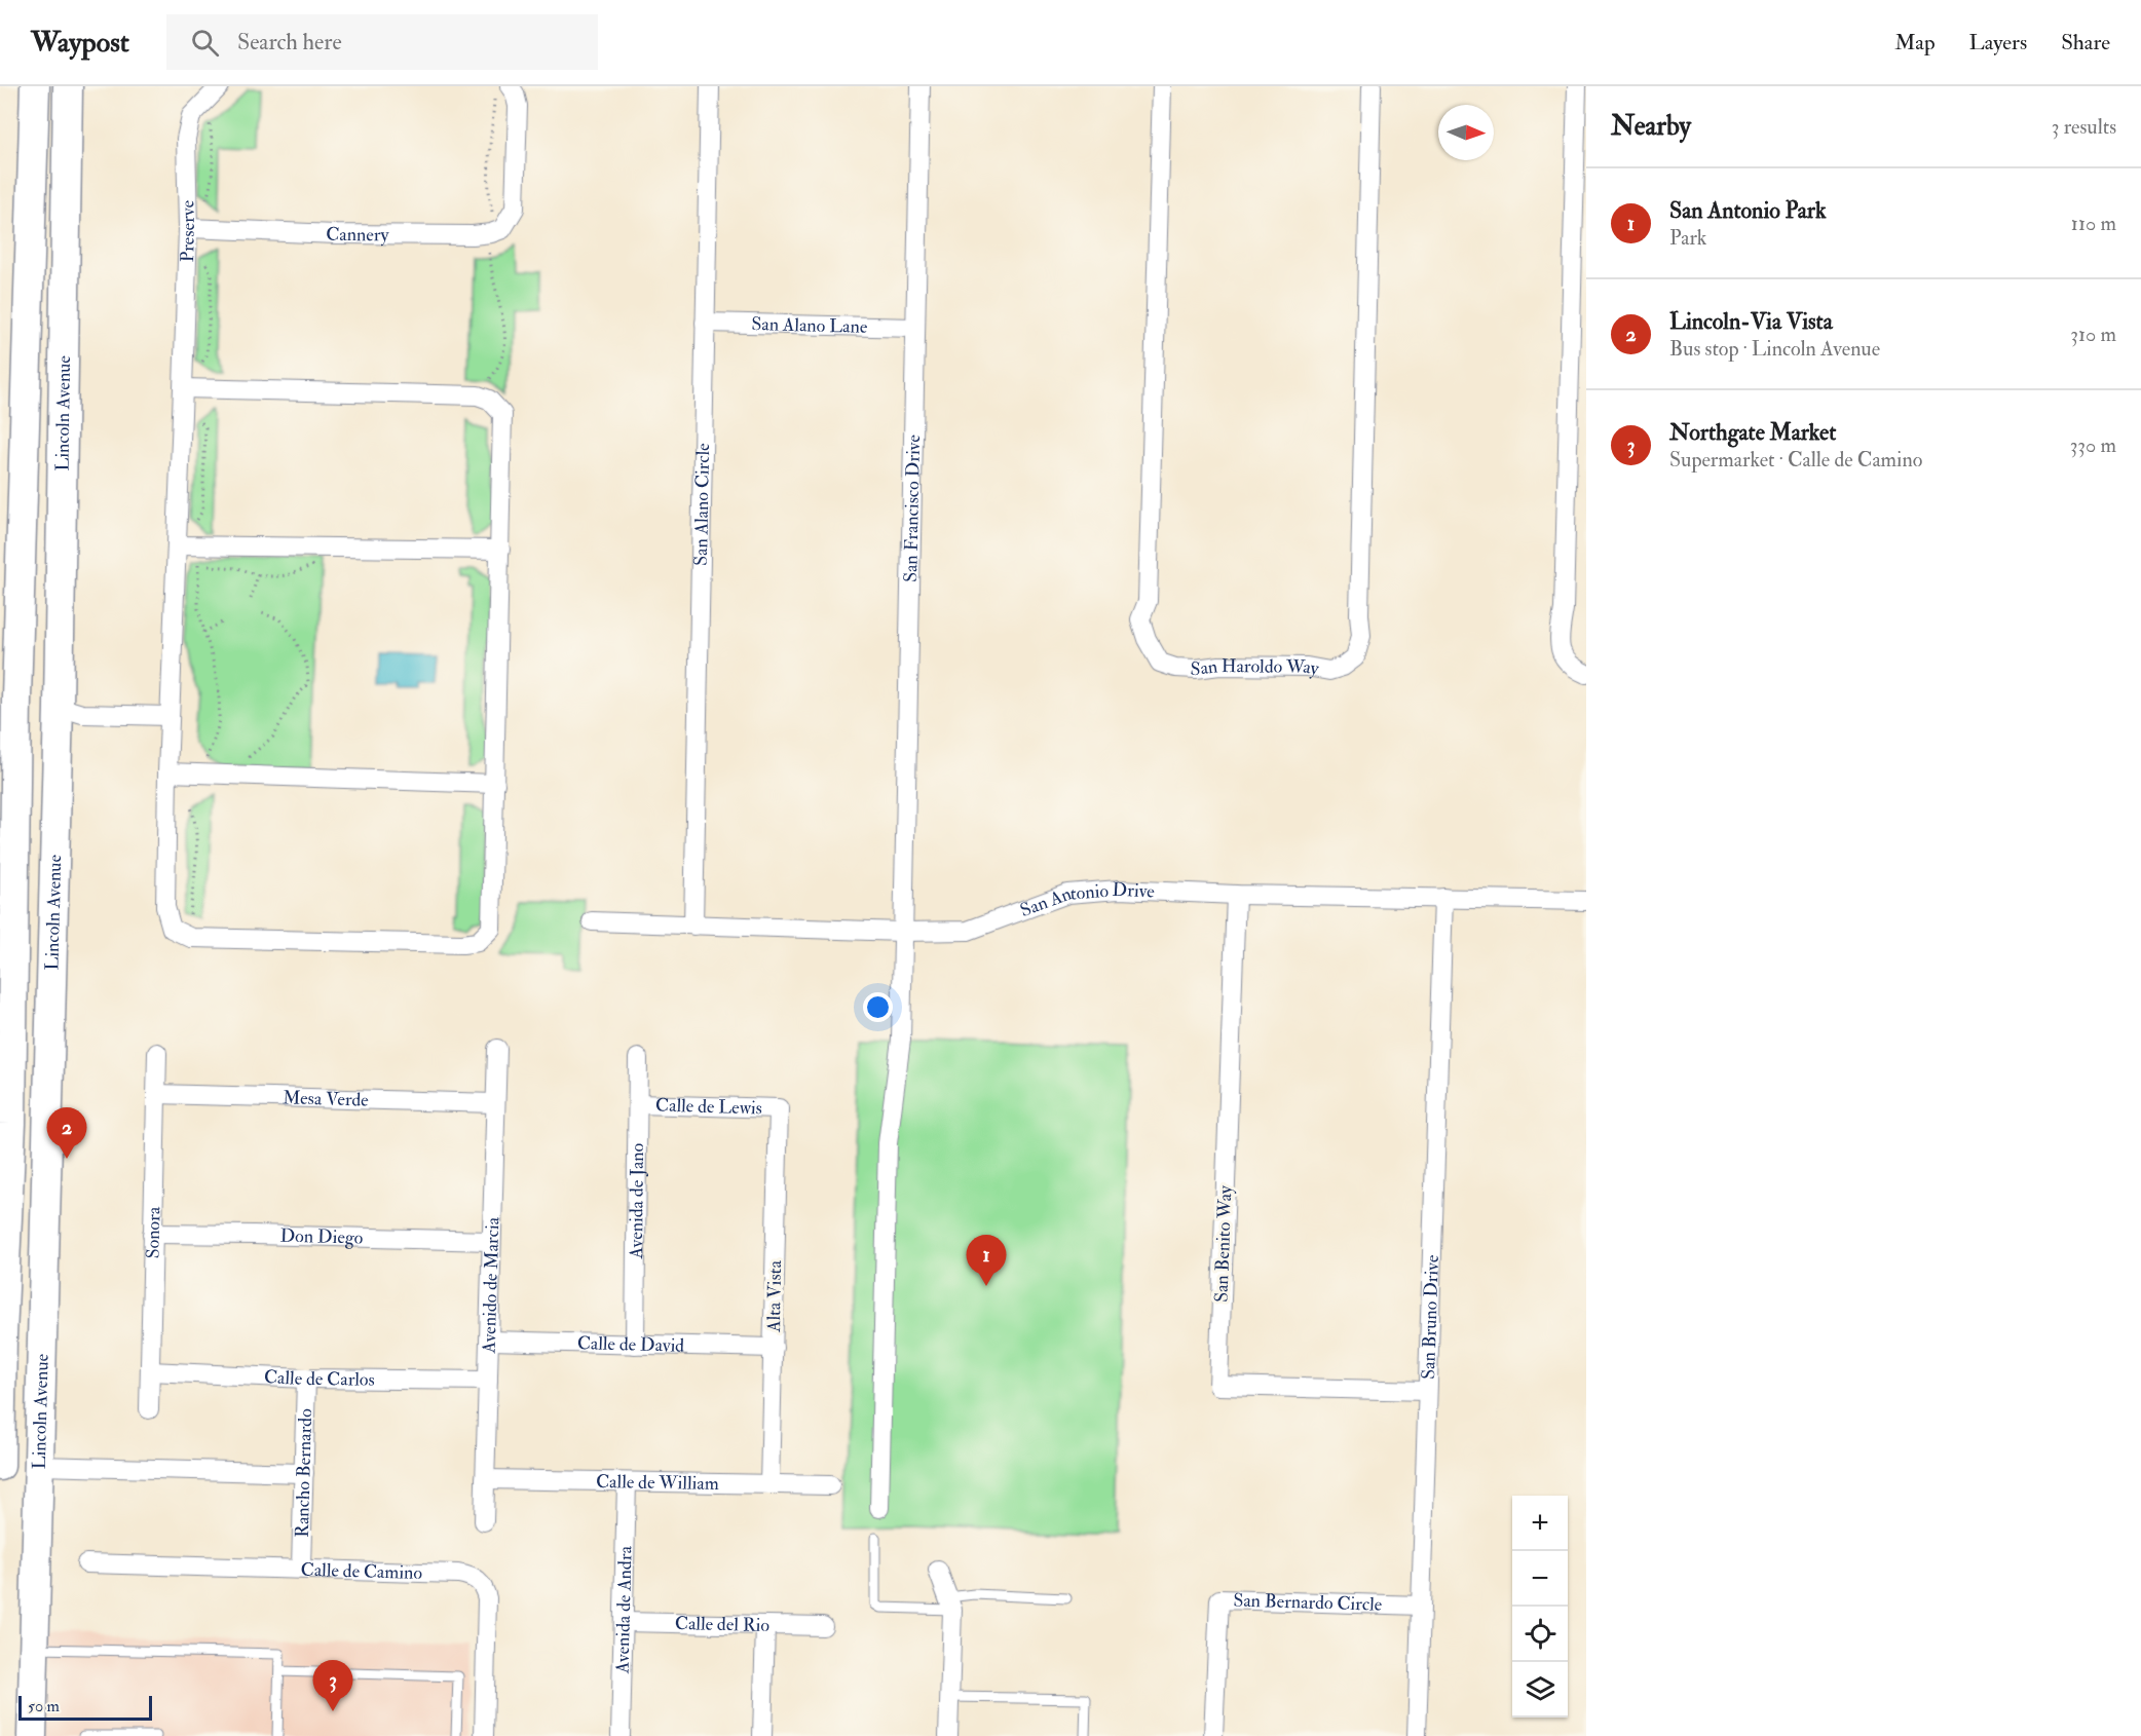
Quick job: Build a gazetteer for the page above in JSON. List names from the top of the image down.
{
  "streets": {
    "main road": ["Lincoln Avenue"],
    "street": [
      "Preserve",
      "Cannery",
      "San Alano Lane",
      "San Alano Circle",
      "San Francisco Drive",
      "San Haroldo Way",
      "San Antonio Drive",
      "Mesa Verde",
      "Calle de Lewis",
      "Avenida de Jano",
      "Sonora",
      "Don Diego",
      "San Benito Way",
      "Avenido de Marcia",
      "Alta Vista",
      "San Bruno Drive",
      "Calle de David",
      "Calle de Carlos",
      "Rancho Bernardo",
      "Calle de William",
      "Calle de Camino",
      "San Bernardo Circle",
      "Avenida de Andra",
      "Calle del Rio"
    ]
  },
  "crossings": [
    ["Preserve", "Cannery"],
    ["San Alano Lane", "San Alano Circle"],
    ["San Alano Lane", "San Francisco Drive"],
    ["San Alano Circle", "San Antonio Drive"],
    ["San Francisco Drive", "San Antonio Drive"],
    ["San Antonio Drive", "San Benito Way"],
    ["San Antonio Drive", "San Bruno Drive"],
    ["Mesa Verde", "Sonora"],
    ["Mesa Verde", "Avenido de Marcia"],
    ["Calle de Lewis", "Avenida de Jano"],
    ["Calle de Lewis", "Alta Vista"],
    ["Avenida de Jano", "Calle de David"],
    ["Sonora", "Don Diego"],
    ["Sonora", "Calle de Carlos"],
    ["Don Diego", "Avenido de Marcia"],
    ["San Benito Way", "San Bruno Drive"],
    ["Avenido de Marcia", "Calle de David"],
    ["Avenido de Marcia", "Calle de Carlos"],
    ["Avenido de Marcia", "Calle de William"],
    ["Alta Vista", "Calle de David"],
    ["Alta Vista", "Calle de William"],
    ["San Bruno Drive", "San Bernardo Circle"],
    ["Calle de Carlos", "Rancho Bernardo"],
    ["Rancho Bernardo", "Calle de Camino"],
    ["Calle de William", "Avenida de Andra"],
    ["Avenida de Andra", "Calle del Rio"]
  ],
  "scale_bar": "50 m",
  "north": "right",
  "page": {
    "header": "Waypost",
    "search": "Search here",
    "nav": ["Map", "Layers", "Share"],
    "heading": ["Nearby", "3 results"],
    "list": [
      {
        "mark": "1",
        "name": "San Antonio Park",
        "note": "Park",
        "value": "110 m"
      },
      {
        "mark": "2",
        "name": "Lincoln-Via Vista",
        "note": "Bus stop · Lincoln Avenue",
        "value": "310 m"
      },
      {
        "mark": "3",
        "name": "Northgate Market",
        "note": "Supermarket · Calle de Camino",
        "value": "330 m"
      }
    ],
    "pins": ["2", "1", "3"],
    "map_buttons": ["+", "−"],
    "scale": "50 m"
  }
}
